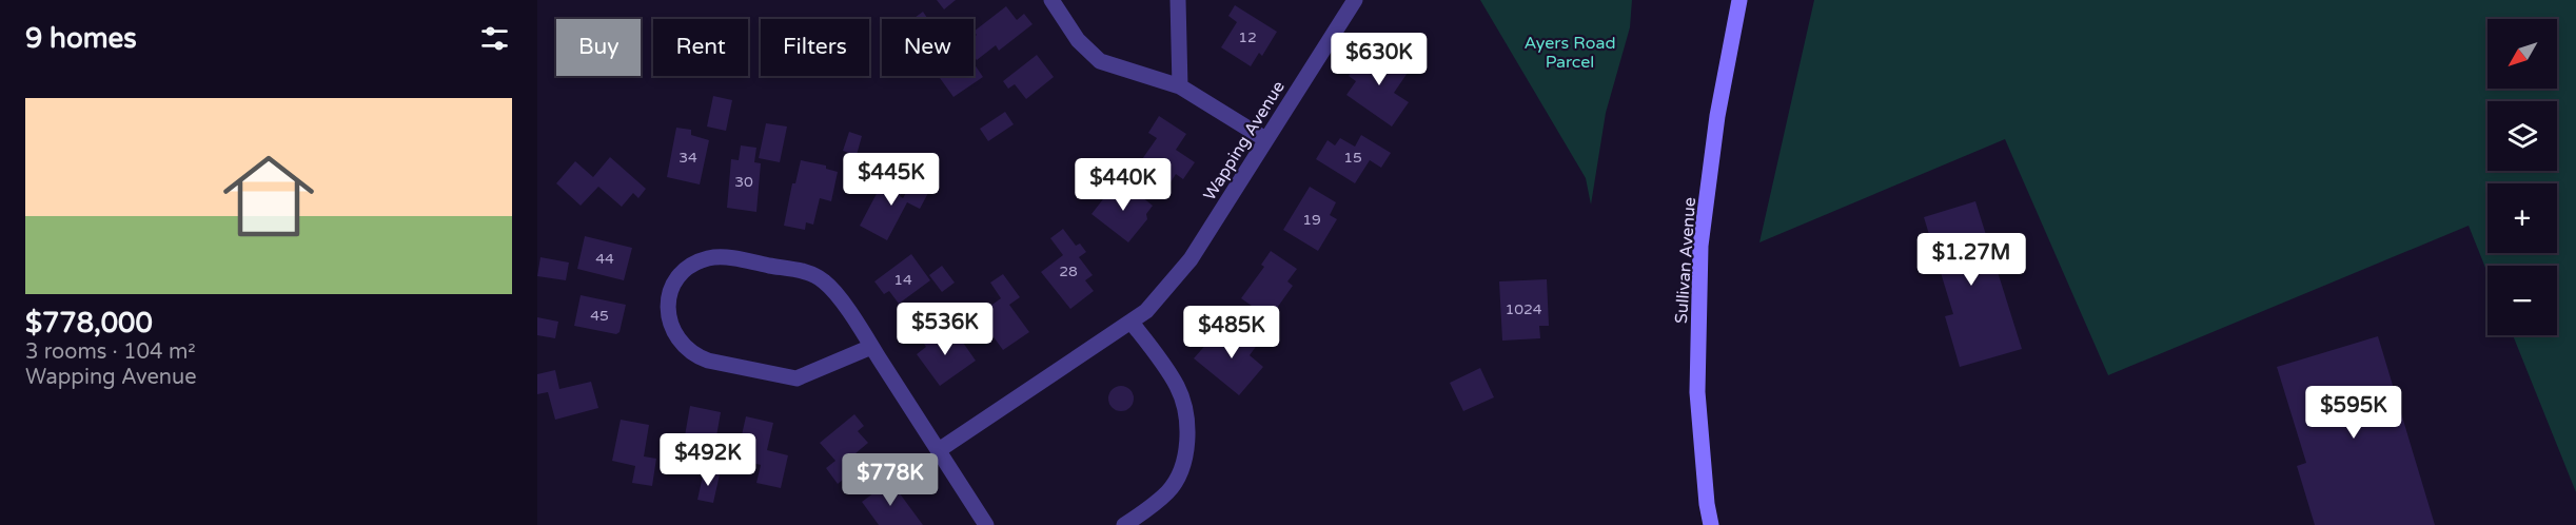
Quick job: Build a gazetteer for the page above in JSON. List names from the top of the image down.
{
  "streets": {
    "main road": ["Sullivan Avenue"],
    "street": ["Wapping Avenue"]
  },
  "parks": ["Ayers Road Parcel"],
  "house_numbers": [
    "12",
    "34",
    "15",
    "30",
    "19",
    "44",
    "28",
    "14",
    "1024",
    "45"
  ],
  "north": "bottom left",
  "page": {
    "heading": "9 homes",
    "map_buttons": ["+", "−"],
    "chip": [
      "Buy",
      "Rent",
      "Filters",
      "New"
    ],
    "price": [
      "$630K",
      "$445K",
      "$440K",
      "$1.27M",
      "$536K",
      "$485K",
      "$595K",
      "$492K",
      "$778K"
    ],
    "list": [
      {
        "name": "$778,000",
        "note": "3 rooms · 104 m² · Wapping Avenue"
      }
    ]
  }
}
